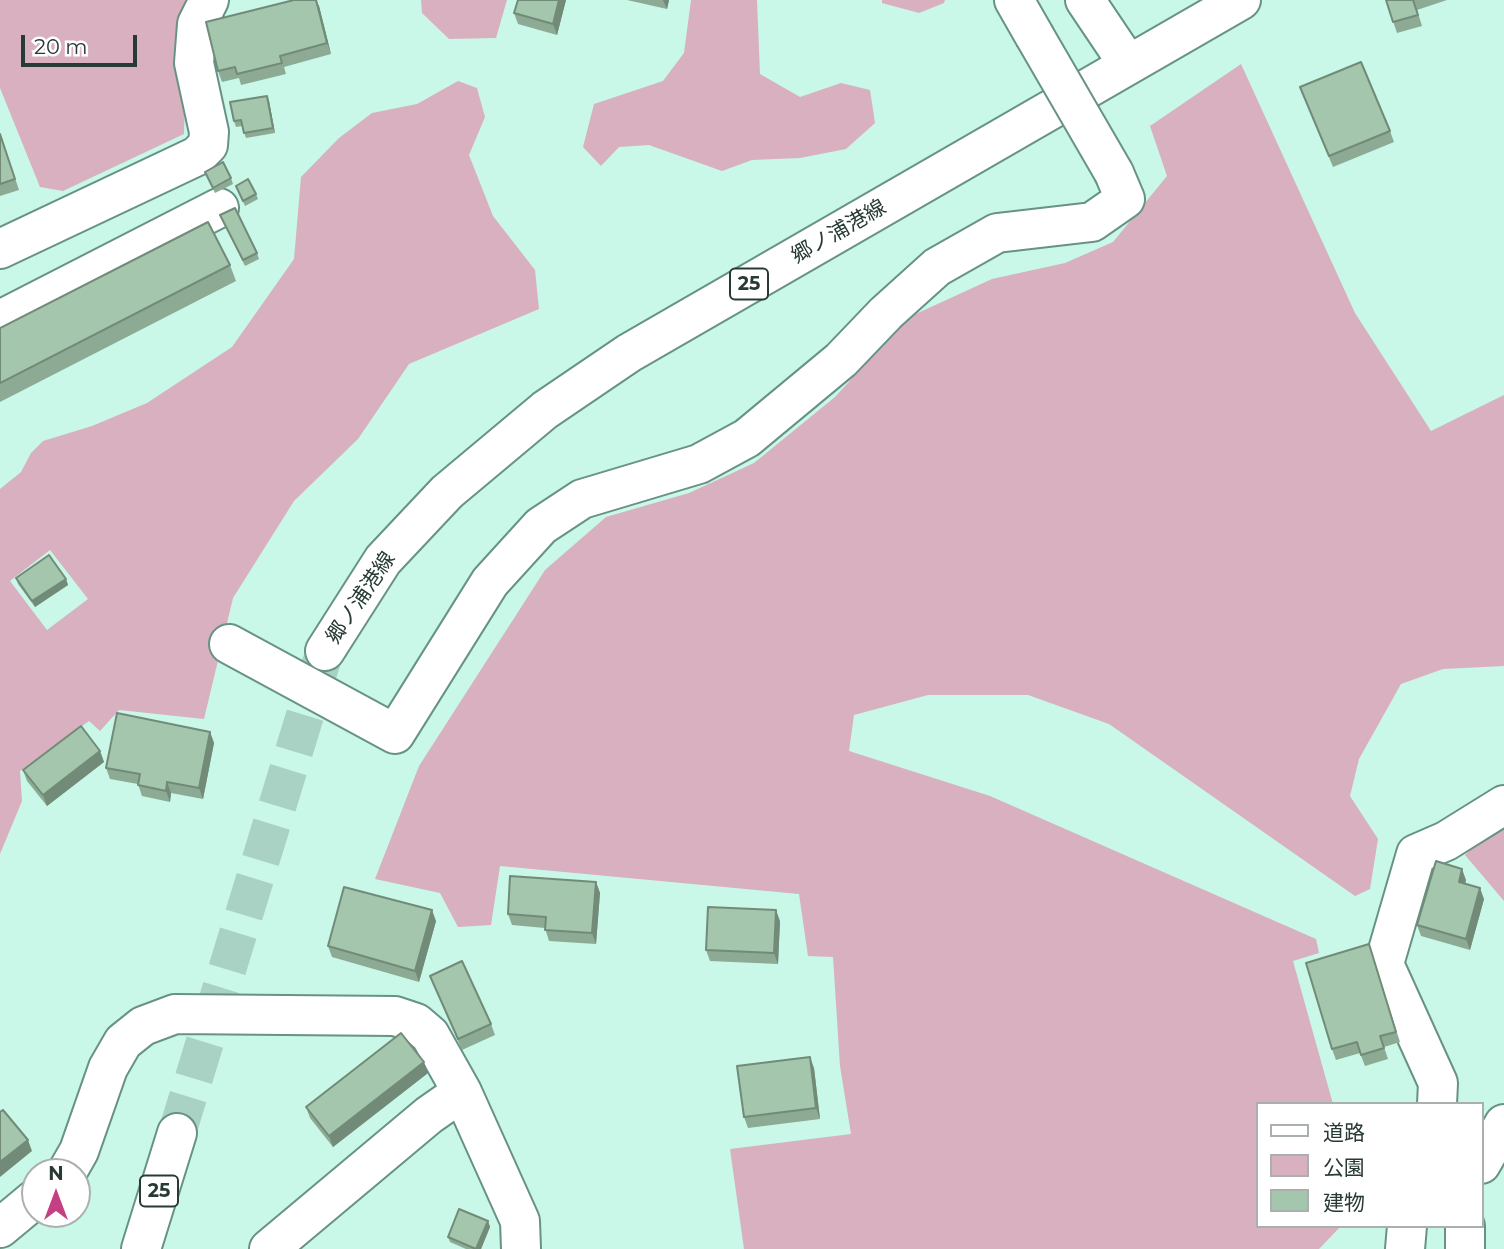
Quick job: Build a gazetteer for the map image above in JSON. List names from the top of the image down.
{
  "streets": {
    "street": ["郷ノ浦港線", "25"]
  },
  "legend": ["道路", "公園", "建物"],
  "scale_bar": "20 m",
  "north": "top"
}
